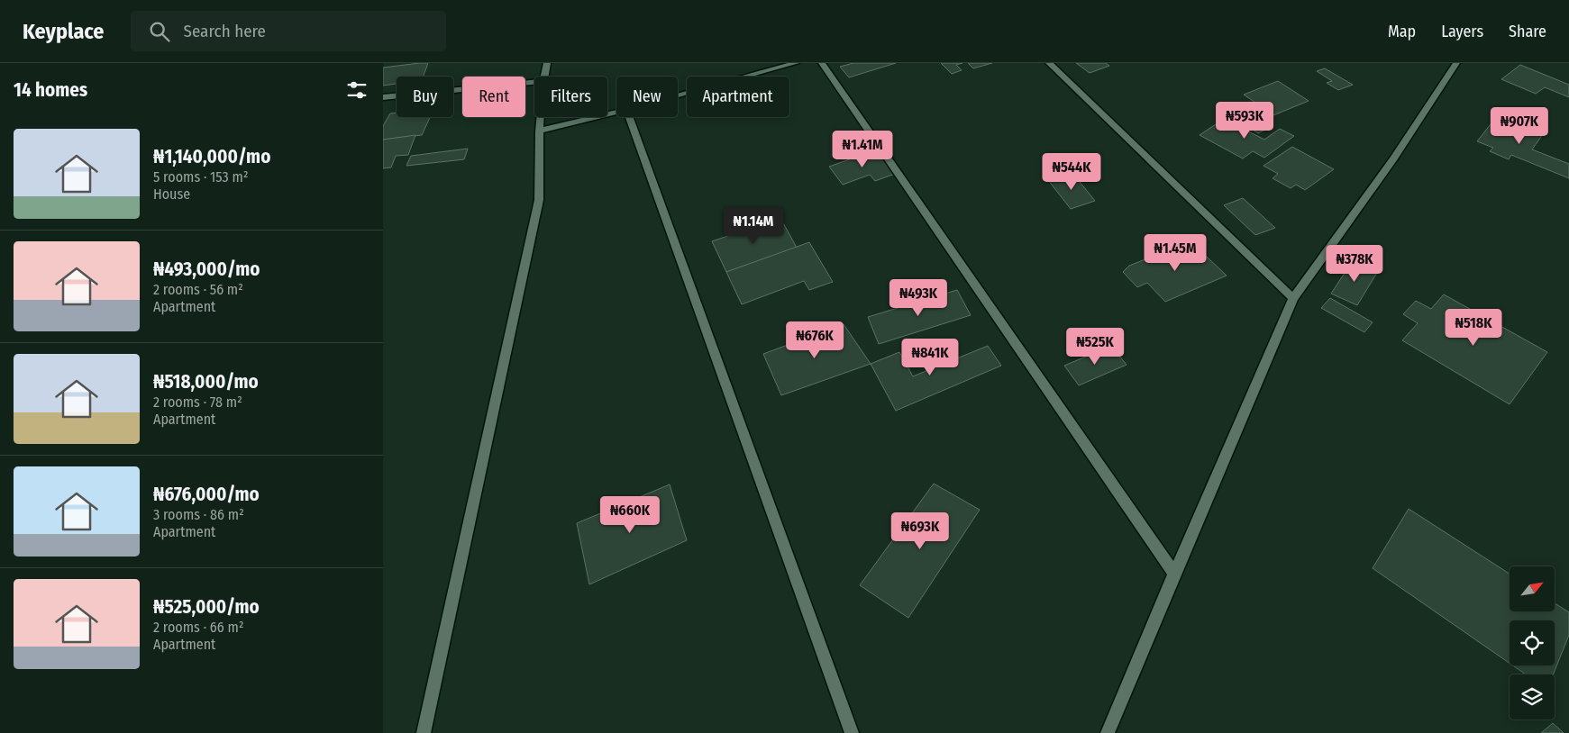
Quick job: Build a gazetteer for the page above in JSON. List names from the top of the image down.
{
  "north": "top right",
  "page": {
    "header": "Keyplace",
    "search": "Search here",
    "nav": ["Map", "Layers", "Share"],
    "heading": "14 homes",
    "chip": [
      "Buy",
      "Rent",
      "Filters",
      "New",
      "Apartment"
    ],
    "price": [
      "₦593K",
      "₦907K",
      "₦1.41M",
      "₦544K",
      "₦1.14M",
      "₦1.45M",
      "₦378K",
      "₦493K",
      "₦518K",
      "₦676K",
      "₦525K",
      "₦841K",
      "₦660K",
      "₦693K"
    ],
    "list": [
      {
        "name": "₦1,140,000/mo",
        "note": "5 rooms · 153 m² · House"
      },
      {
        "name": "₦493,000/mo",
        "note": "2 rooms · 56 m² · Apartment"
      },
      {
        "name": "₦518,000/mo",
        "note": "2 rooms · 78 m² · Apartment"
      },
      {
        "name": "₦676,000/mo",
        "note": "3 rooms · 86 m² · Apartment"
      },
      {
        "name": "₦525,000/mo",
        "note": "2 rooms · 66 m² · Apartment"
      }
    ]
  }
}
